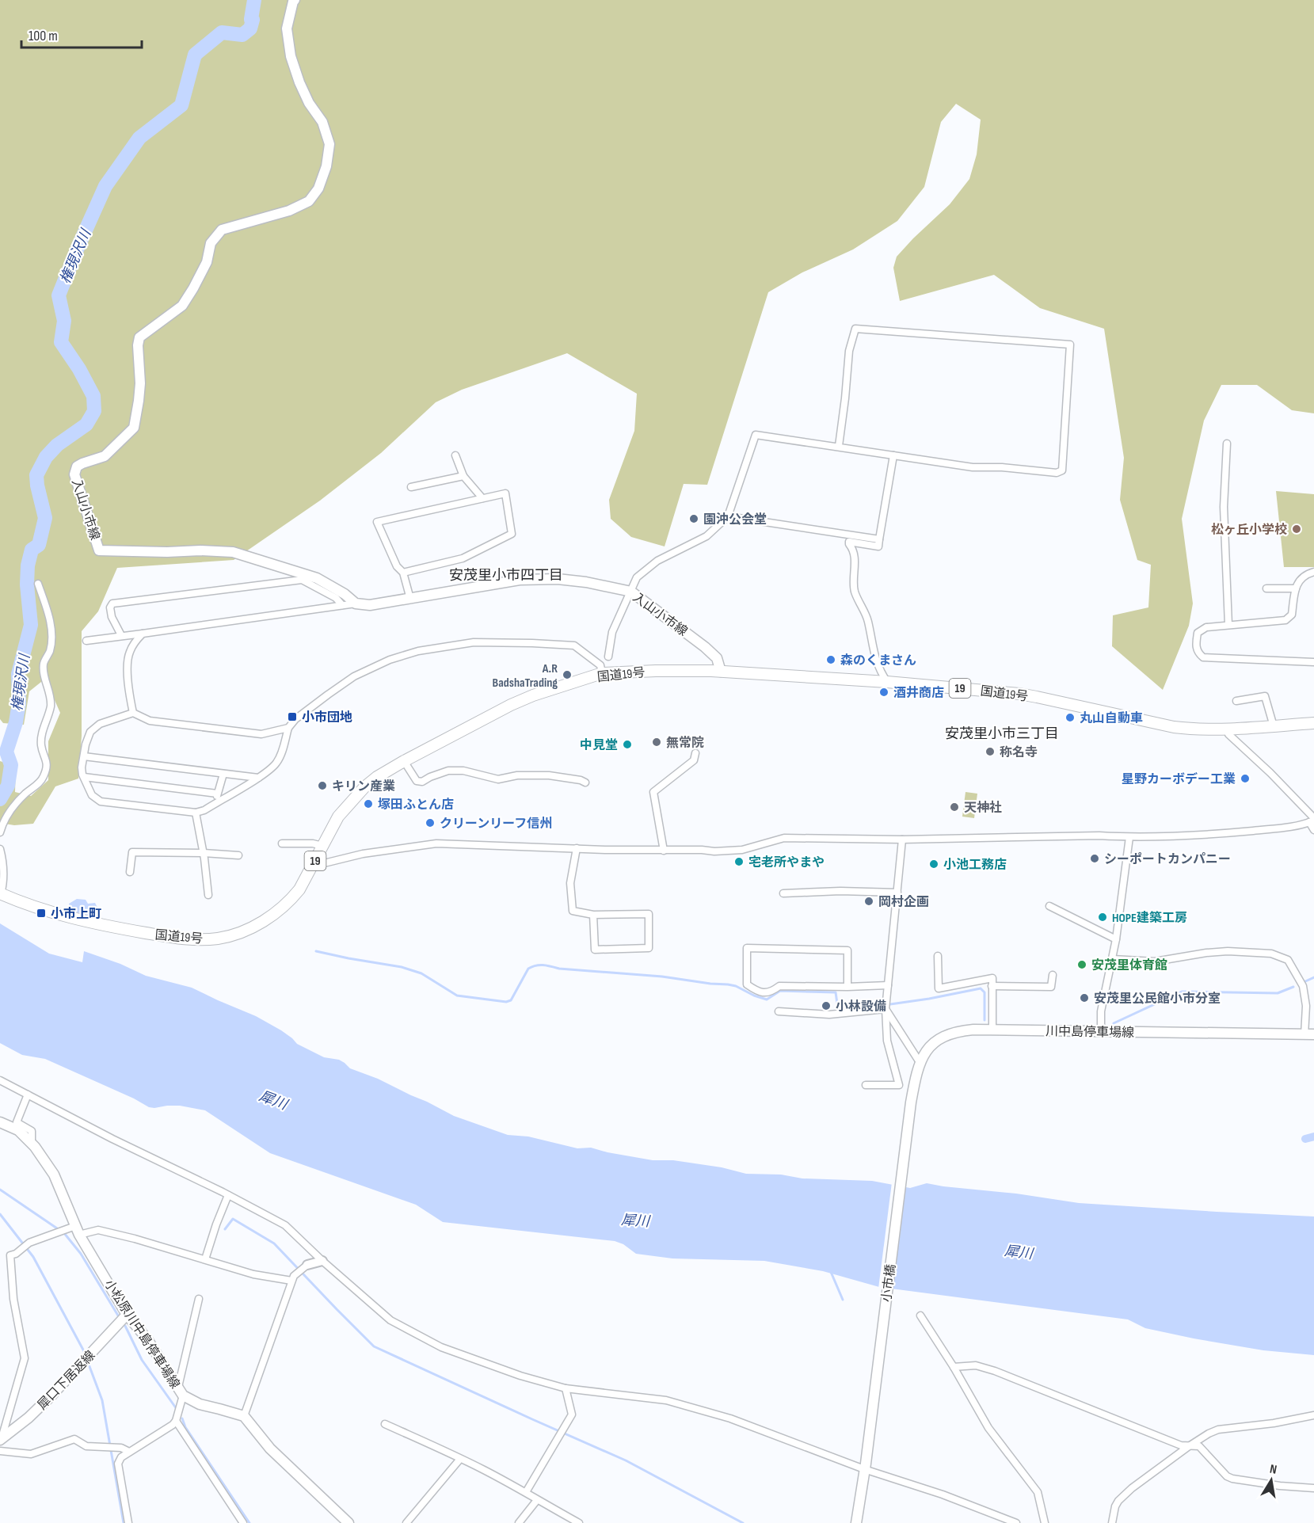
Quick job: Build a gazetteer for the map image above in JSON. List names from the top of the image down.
{
  "streets": {
    "highway": ["国道19号", "19"],
    "main road": [
      "入山小市線",
      "川中島停車場線",
      "小市橋",
      "小松原川中島停車場線",
      "犀口下居返線"
    ]
  },
  "crossings": [
    ["入山小市線", "国道19号"],
    ["川中島停車場線", "小市橋"],
    ["小松原川中島停車場線", "犀口下居返線"]
  ],
  "districts": ["安茂里小市四丁目", "安茂里小市三丁目"],
  "water": ["権現沢川", "犀川"],
  "places": {
    "other": [
      "園沖公会堂",
      "松ヶ丘小学校",
      "森のくまさん",
      "A.R BadshaTrading",
      "酒井商店",
      "丸山自動車",
      "無常院",
      "中見堂",
      "称名寺",
      "星野カーボデー工業",
      "キリン産業",
      "塚田ふとん店",
      "天神社",
      "クリーンリーフ信州",
      "シーポートカンパニー",
      "宅老所やまや",
      "小池工務店",
      "岡村企画",
      "HOPE建築工房",
      "安茂里体育館",
      "安茂里公民館小市分室",
      "小林設備"
    ],
    "transit": ["小市団地", "小市上町"]
  },
  "scale_bar": "100 m",
  "north": "top"
}
